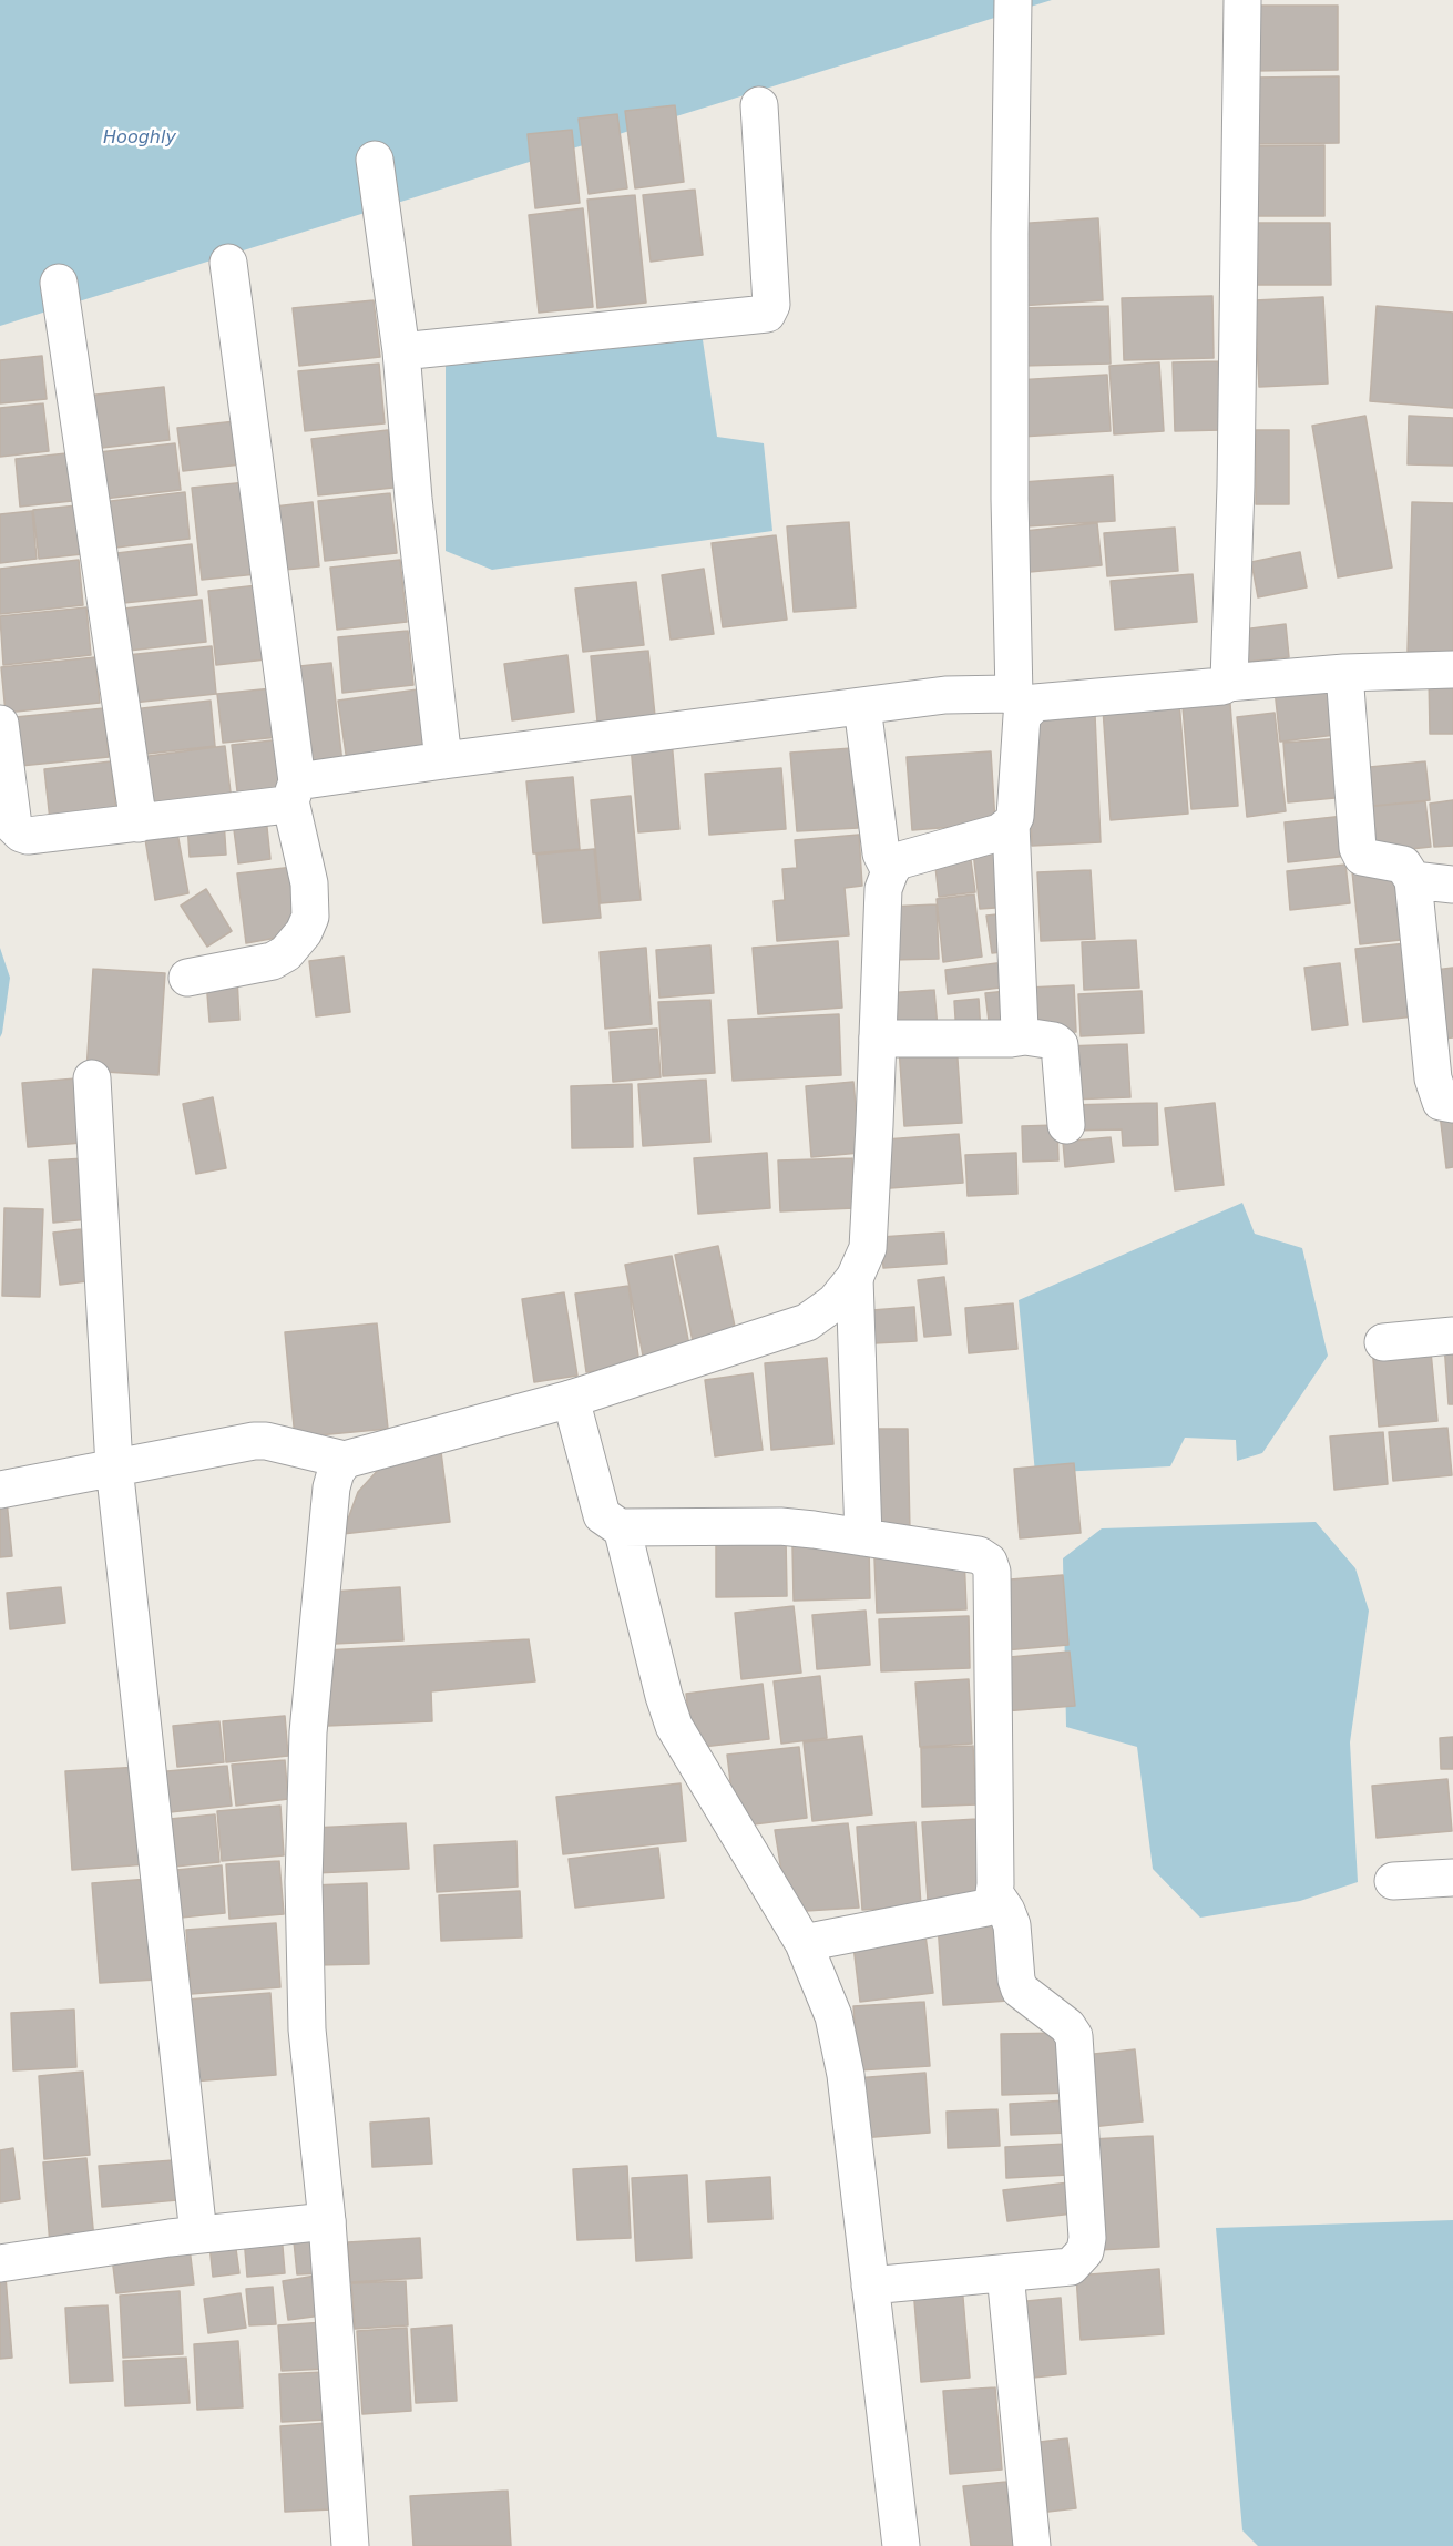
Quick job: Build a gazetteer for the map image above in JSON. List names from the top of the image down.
{
  "water": ["Hooghly"]
}
